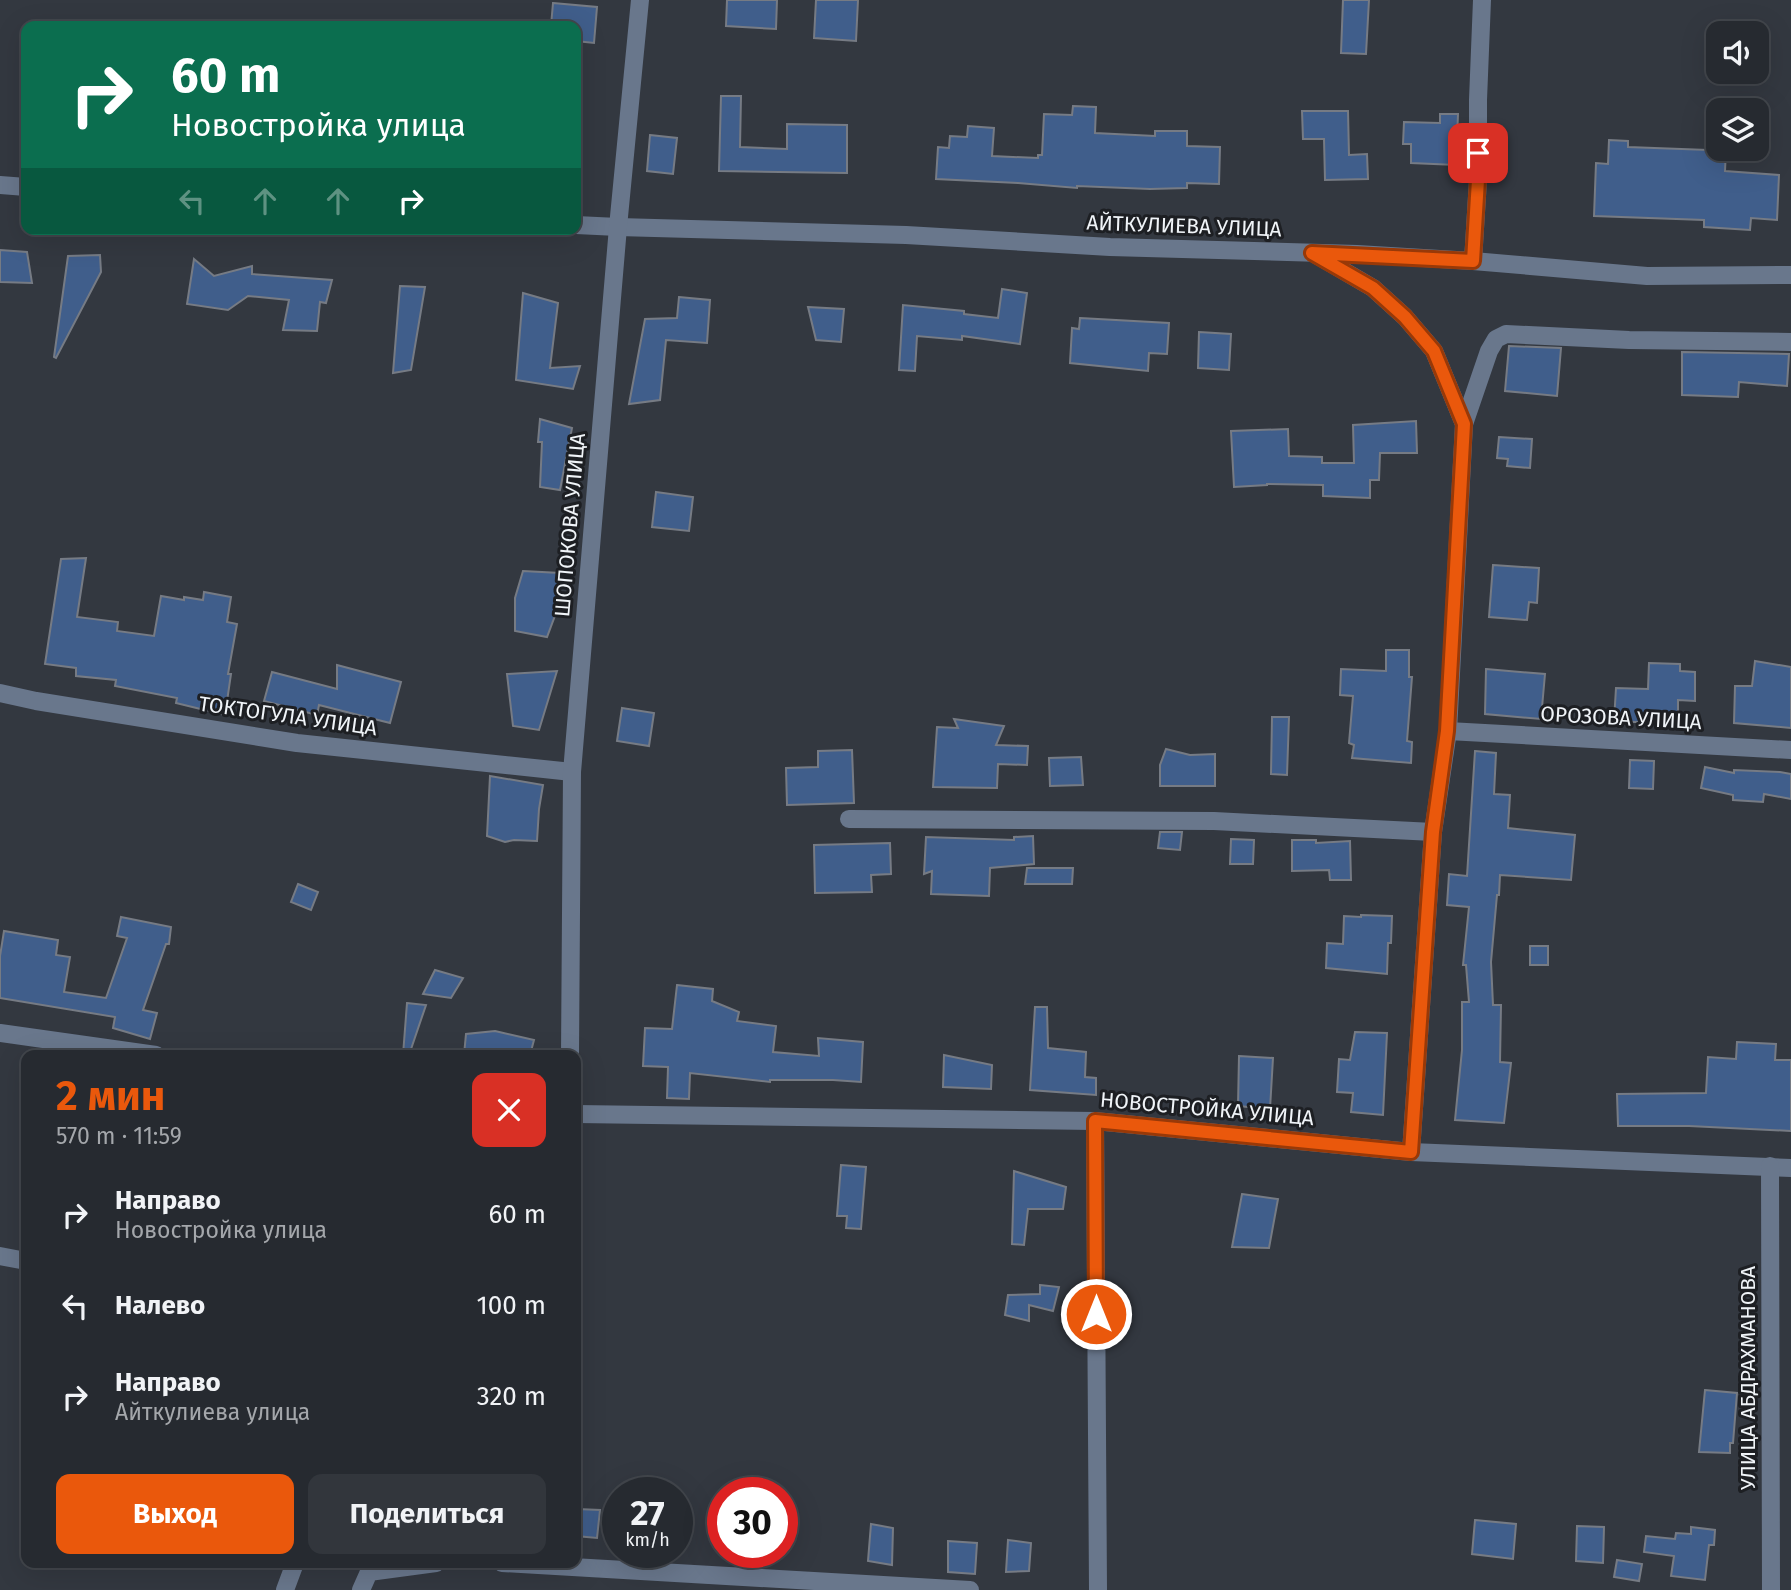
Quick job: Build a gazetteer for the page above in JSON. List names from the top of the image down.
{
  "streets": {
    "street": [
      "АЙТКУЛИЕВА УЛИЦА",
      "ШОПОКОВА УЛИЦА",
      "ТОКТОГУЛА УЛИЦА",
      "ОРОЗОВА УЛИЦА",
      "НОВОСТРОЙКА УЛИЦА",
      "УЛИЦА АБДРАХМАНОВА"
    ]
  },
  "crossings": [
    ["АЙТКУЛИЕВА УЛИЦА", "ШОПОКОВА УЛИЦА"],
    ["ШОПОКОВА УЛИЦА", "ТОКТОГУЛА УЛИЦА"],
    ["НОВОСТРОЙКА УЛИЦА", "УЛИЦА АБДРАХМАНОВА"]
  ],
  "page": {
    "turn": ["60 m", "Новостройка улица"],
    "heading": ["2 мин", "570 m · 11:59"],
    "list": [
      {
        "name": "Направо",
        "note": "Новостройка улица",
        "value": "60 m"
      },
      {
        "name": "Налево",
        "value": "100 m"
      },
      {
        "name": "Направо",
        "note": "Айткулиева улица",
        "value": "320 m"
      }
    ],
    "buttons": ["Выход", "Поделиться"],
    "speed": "27 km/h",
    "limit": "30"
  }
}
